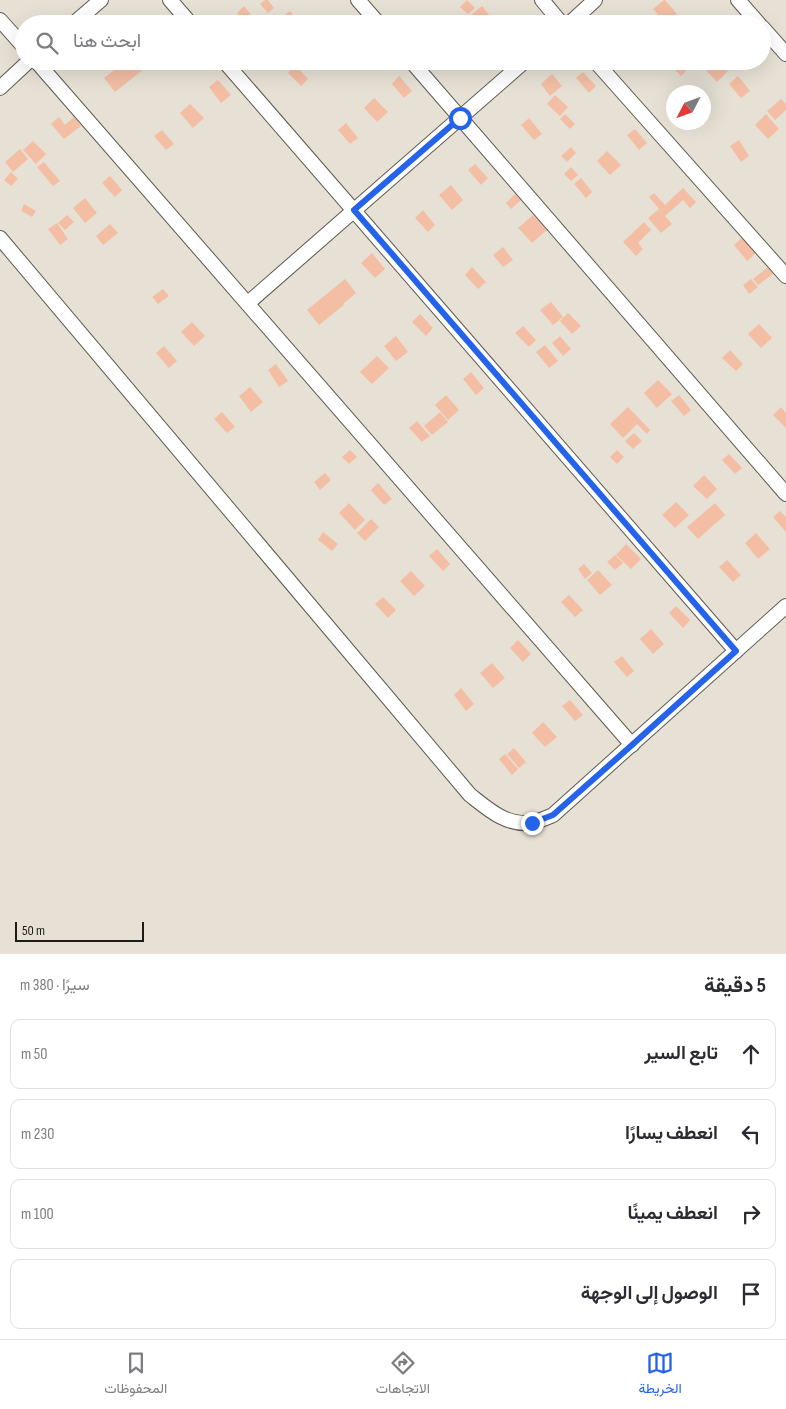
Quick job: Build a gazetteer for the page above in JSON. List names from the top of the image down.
{
  "scale_bar": "50 m",
  "north": "bottom left",
  "page": {
    "search": "ابحث هنا",
    "scale": "50 m",
    "heading": ["5 دقيقة", "سيرًا · 380 m"],
    "list": [
      ["تابع السير", "50 m"],
      ["انعطف يسارًا", "230 m"],
      ["انعطف يمينًا", "100 m"],
      "الوصول إلى الوجهة"
    ],
    "nav": ["الخريطة", "الاتجاهات", "المحفوظات"]
  }
}
